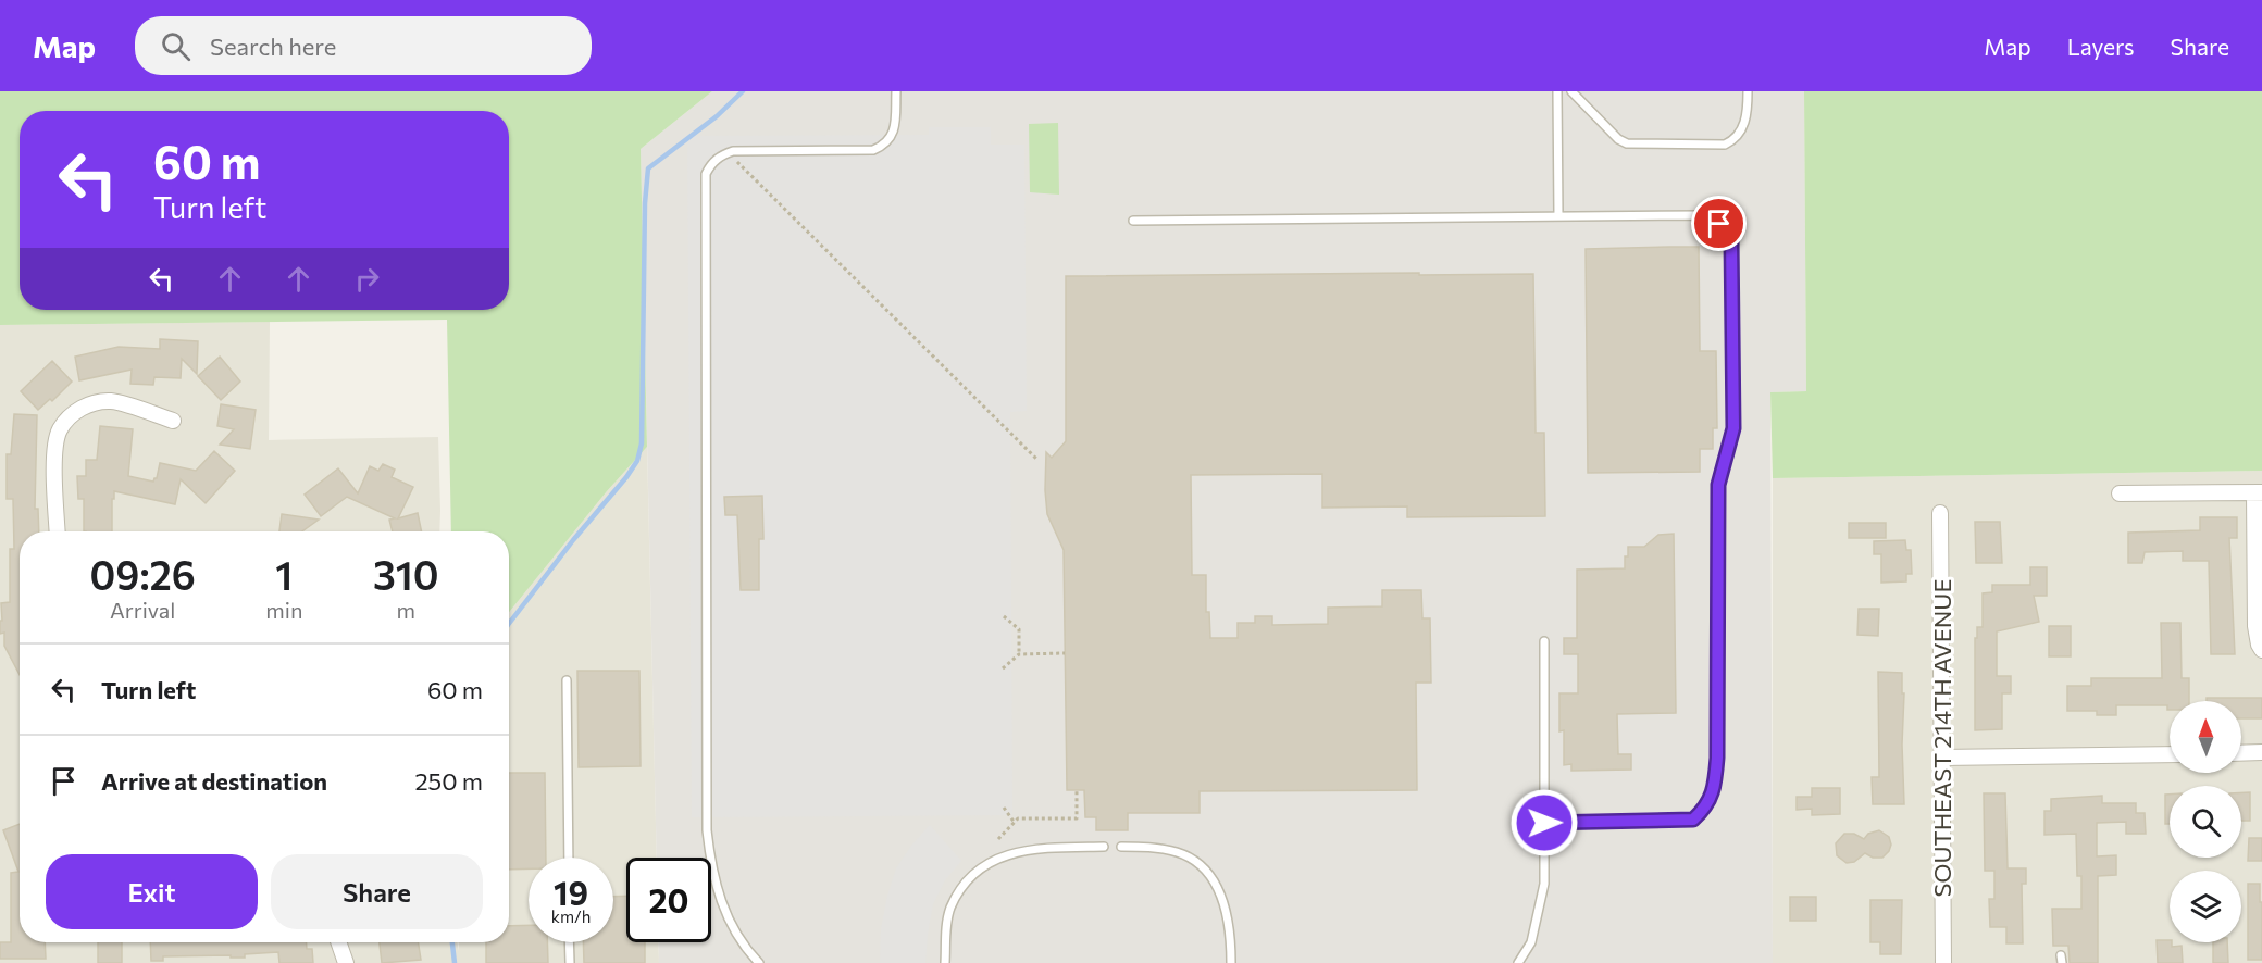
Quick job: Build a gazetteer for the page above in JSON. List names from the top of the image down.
{
  "streets": {
    "street": ["SOUTHEAST 214TH AVENUE"]
  },
  "north": "top",
  "page": {
    "header": "Map",
    "search": "Search here",
    "nav": ["Map", "Layers", "Share"],
    "turn": ["60 m", "Turn left"],
    "eta": [
      "09:26",
      "Arrival",
      "1",
      "min",
      "310",
      "m"
    ],
    "list": [
      {
        "name": "Turn left",
        "value": "60 m"
      },
      {
        "name": "Arrive at destination",
        "value": "250 m"
      }
    ],
    "buttons": ["Exit", "Share"],
    "speed": "19 km/h",
    "limit": "20"
  }
}
